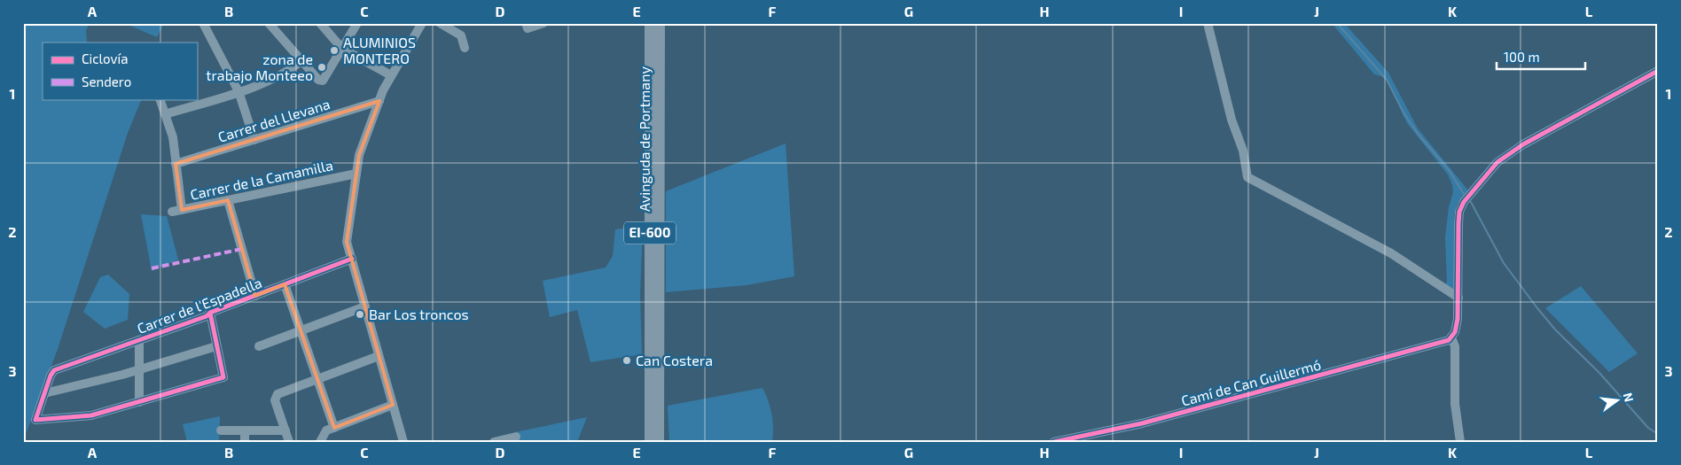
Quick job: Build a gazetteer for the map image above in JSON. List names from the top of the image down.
{
  "streets": {
    "main road": ["Avinguda de Portmany", "EI-600"],
    "street": [
      "Carrer del Llevana",
      "Carrer de la Camamilla",
      "Carrer de l'Espadella",
      "Camí de Can Guillermó"
    ]
  },
  "places": [
    "ALUMINIOS MONTERO",
    "zona de trabajo Monteeo",
    "Bar Los troncos",
    "Can Costera"
  ],
  "legend": ["Ciclovía", "Sendero"],
  "scale_bar": "100 m",
  "north": "right",
  "grid": {
    "columns": [
      "A",
      "B",
      "C",
      "D",
      "E",
      "F",
      "G",
      "H",
      "I",
      "J",
      "K",
      "L"
    ],
    "rows": ["1", "2", "3"]
  }
}
